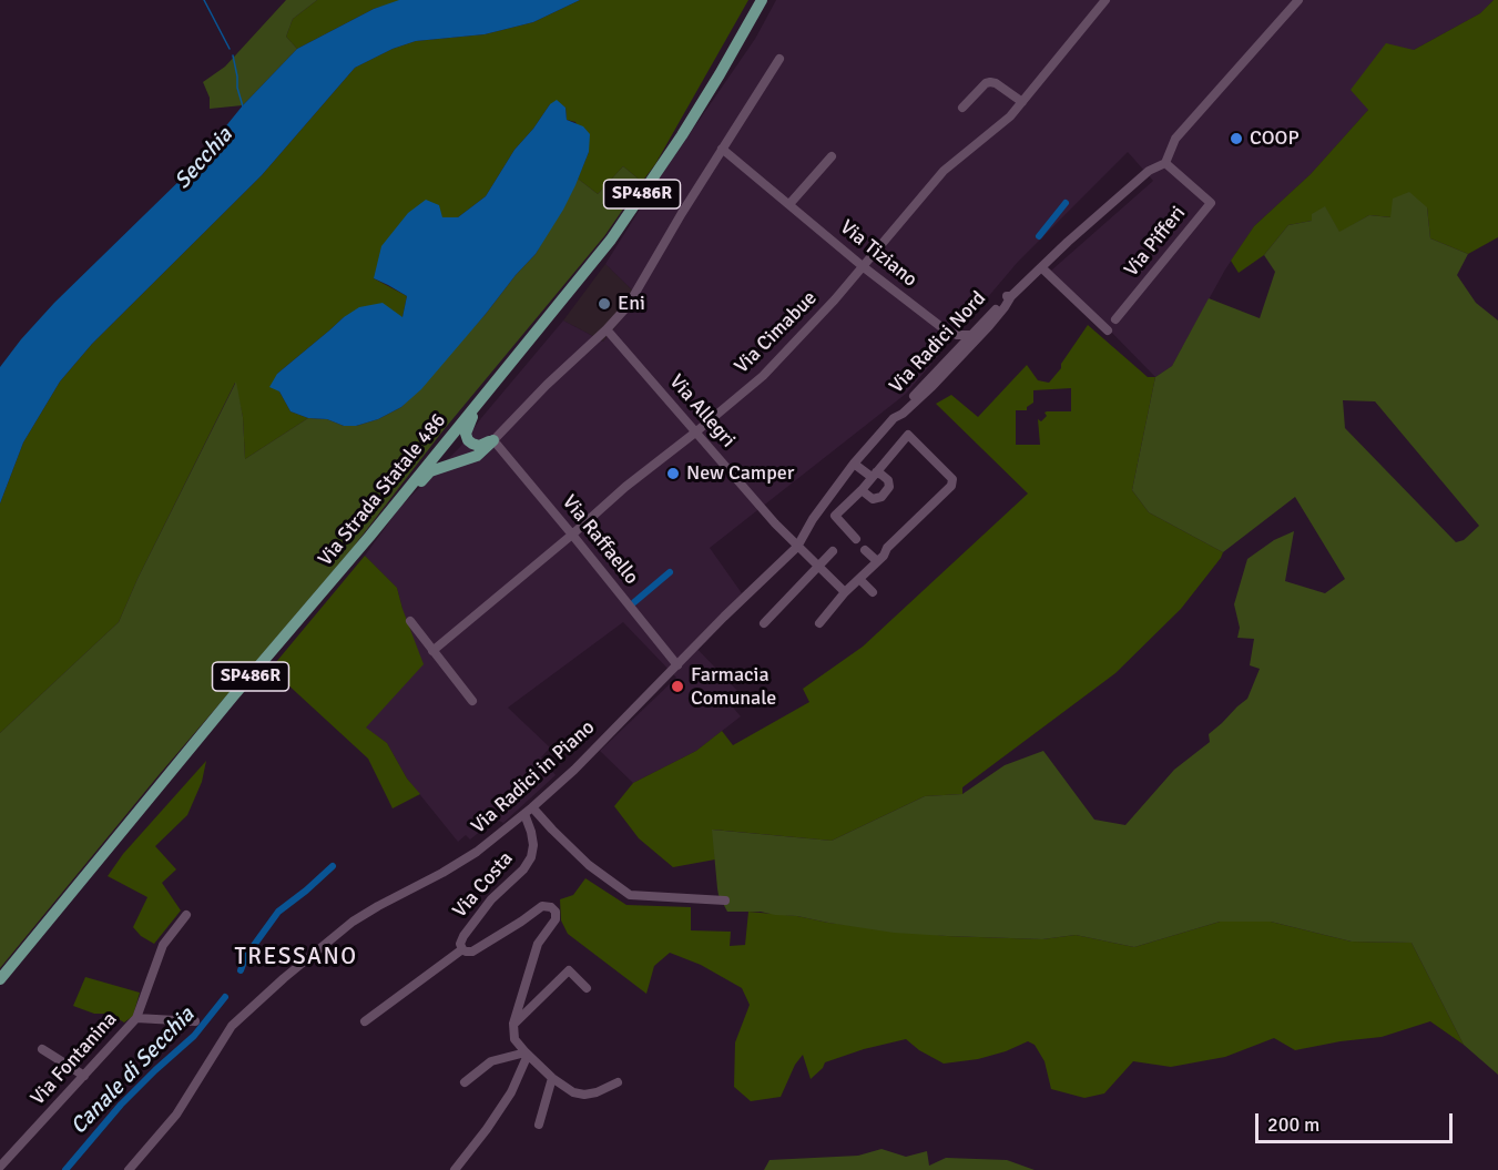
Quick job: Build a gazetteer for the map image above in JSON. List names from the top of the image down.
{
  "streets": {
    "main road": ["SP486R", "Via Strada Statale 486"],
    "street": [
      "Via Pifferi",
      "Via Tiziano",
      "Via Cimabue",
      "Via Radici Nord",
      "Via Allegri",
      "Via Raffaello",
      "Via Radici in Piano",
      "Via Costa",
      "Via Fontanina"
    ]
  },
  "crossings": [
    ["Via Pifferi", "Via Radici Nord"],
    ["Via Tiziano", "Via Cimabue"],
    ["Via Cimabue", "Via Allegri"],
    ["Via Cimabue", "Via Raffaello"],
    ["Via Radici Nord", "Via Radici in Piano"],
    ["Via Allegri", "Via Radici in Piano"],
    ["Via Raffaello", "Via Radici in Piano"],
    ["Via Radici in Piano", "Via Costa"]
  ],
  "districts": ["TRESSANO"],
  "water": ["Secchia", "Canale di Secchia"],
  "places": [
    "COOP",
    "Eni",
    "New Camper",
    "Farmacia Comunale"
  ],
  "scale_bar": "200 m"
}
